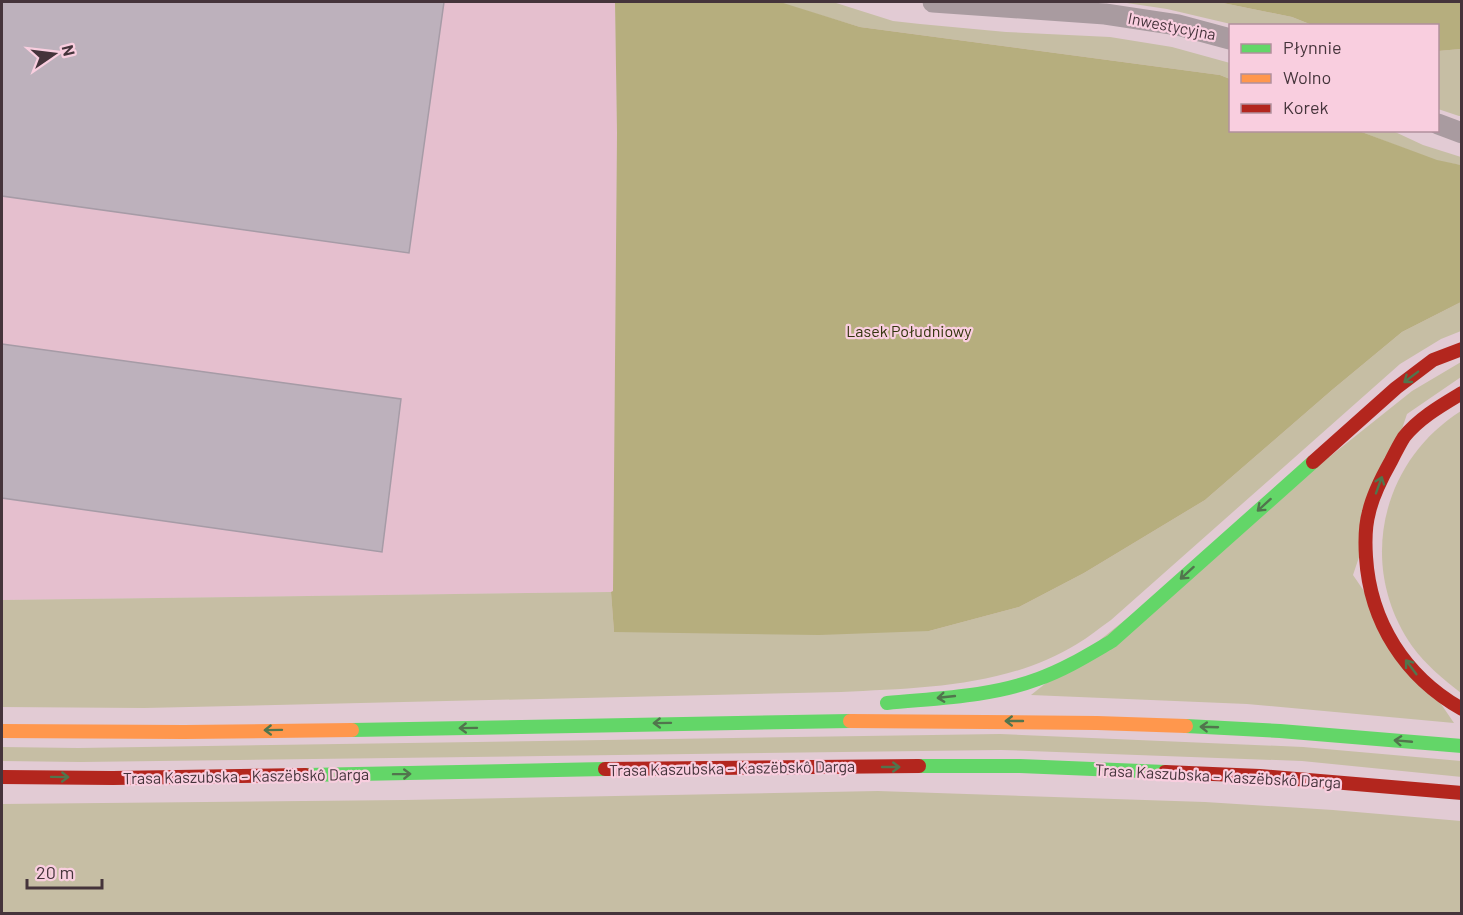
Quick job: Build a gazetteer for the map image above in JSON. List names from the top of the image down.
{
  "streets": {
    "highway": ["Trasa Kaszubska – Kaszëbskô Darga"],
    "street": ["Inwestycyjna"]
  },
  "parks": ["Lasek Południowy"],
  "legend": ["Płynnie", "Wolno", "Korek"],
  "scale_bar": "20 m",
  "north": "right"
}
